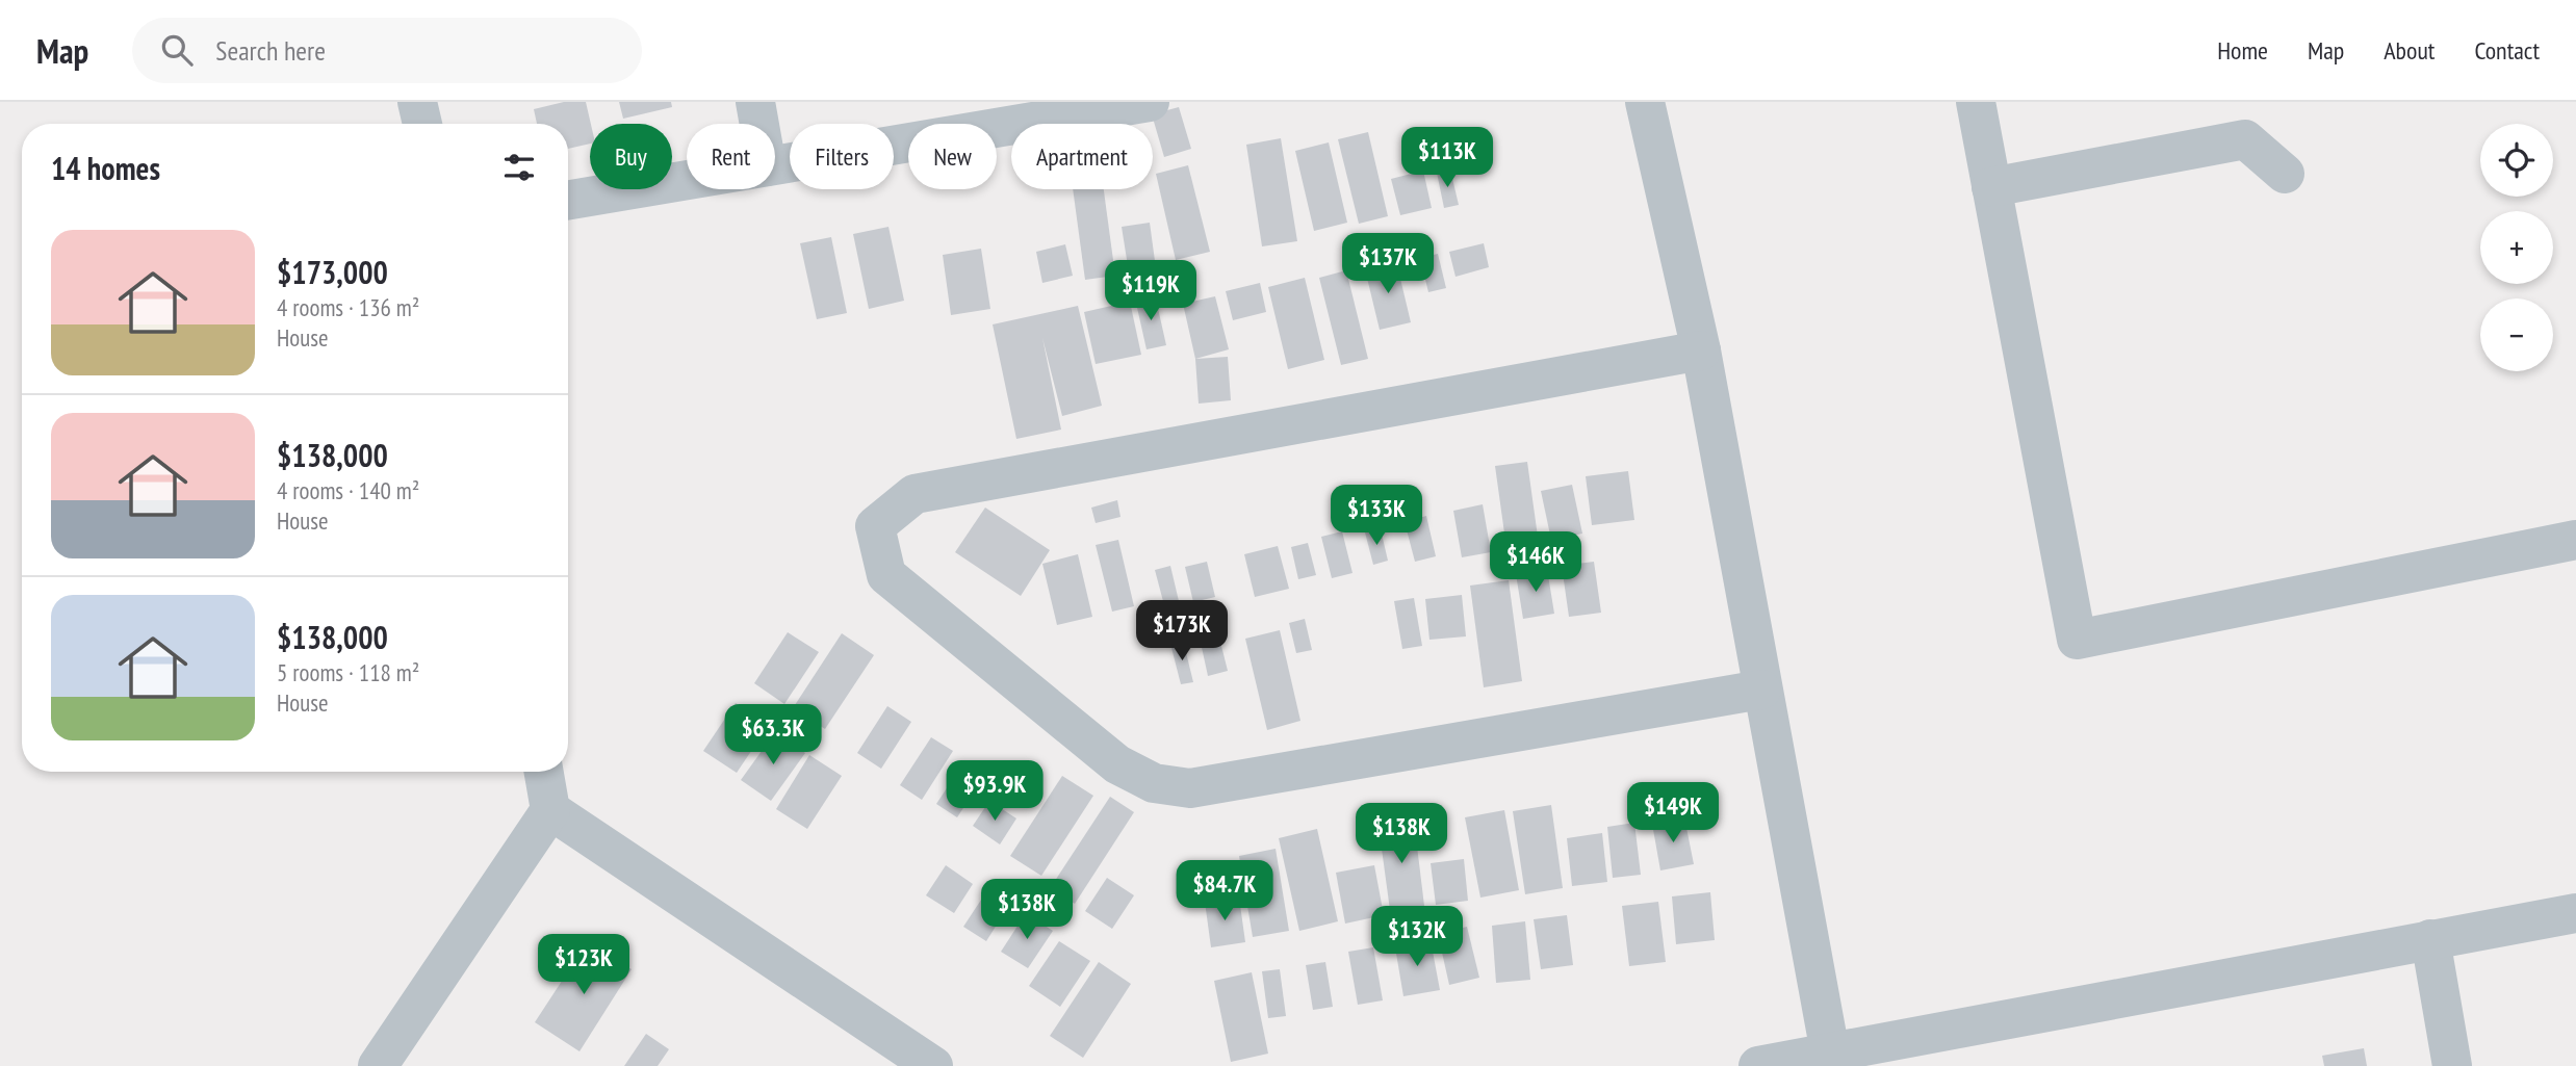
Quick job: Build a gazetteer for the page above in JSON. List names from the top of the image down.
{
  "page": {
    "header": "Map",
    "search": "Search here",
    "nav": [
      "Home",
      "Map",
      "About",
      "Contact"
    ],
    "map_buttons": ["+", "−"],
    "chip": [
      "Buy",
      "Rent",
      "Filters",
      "New",
      "Apartment"
    ],
    "heading": "14 homes",
    "price": [
      "$113K",
      "$137K",
      "$119K",
      "$133K",
      "$146K",
      "$173K",
      "$63.3K",
      "$93.9K",
      "$149K",
      "$138K",
      "$84.7K",
      "$138K",
      "$132K",
      "$123K"
    ],
    "list": [
      {
        "name": "$173,000",
        "note": "4 rooms · 136 m² · House"
      },
      {
        "name": "$138,000",
        "note": "4 rooms · 140 m² · House"
      },
      {
        "name": "$138,000",
        "note": "5 rooms · 118 m² · House"
      }
    ]
  }
}
